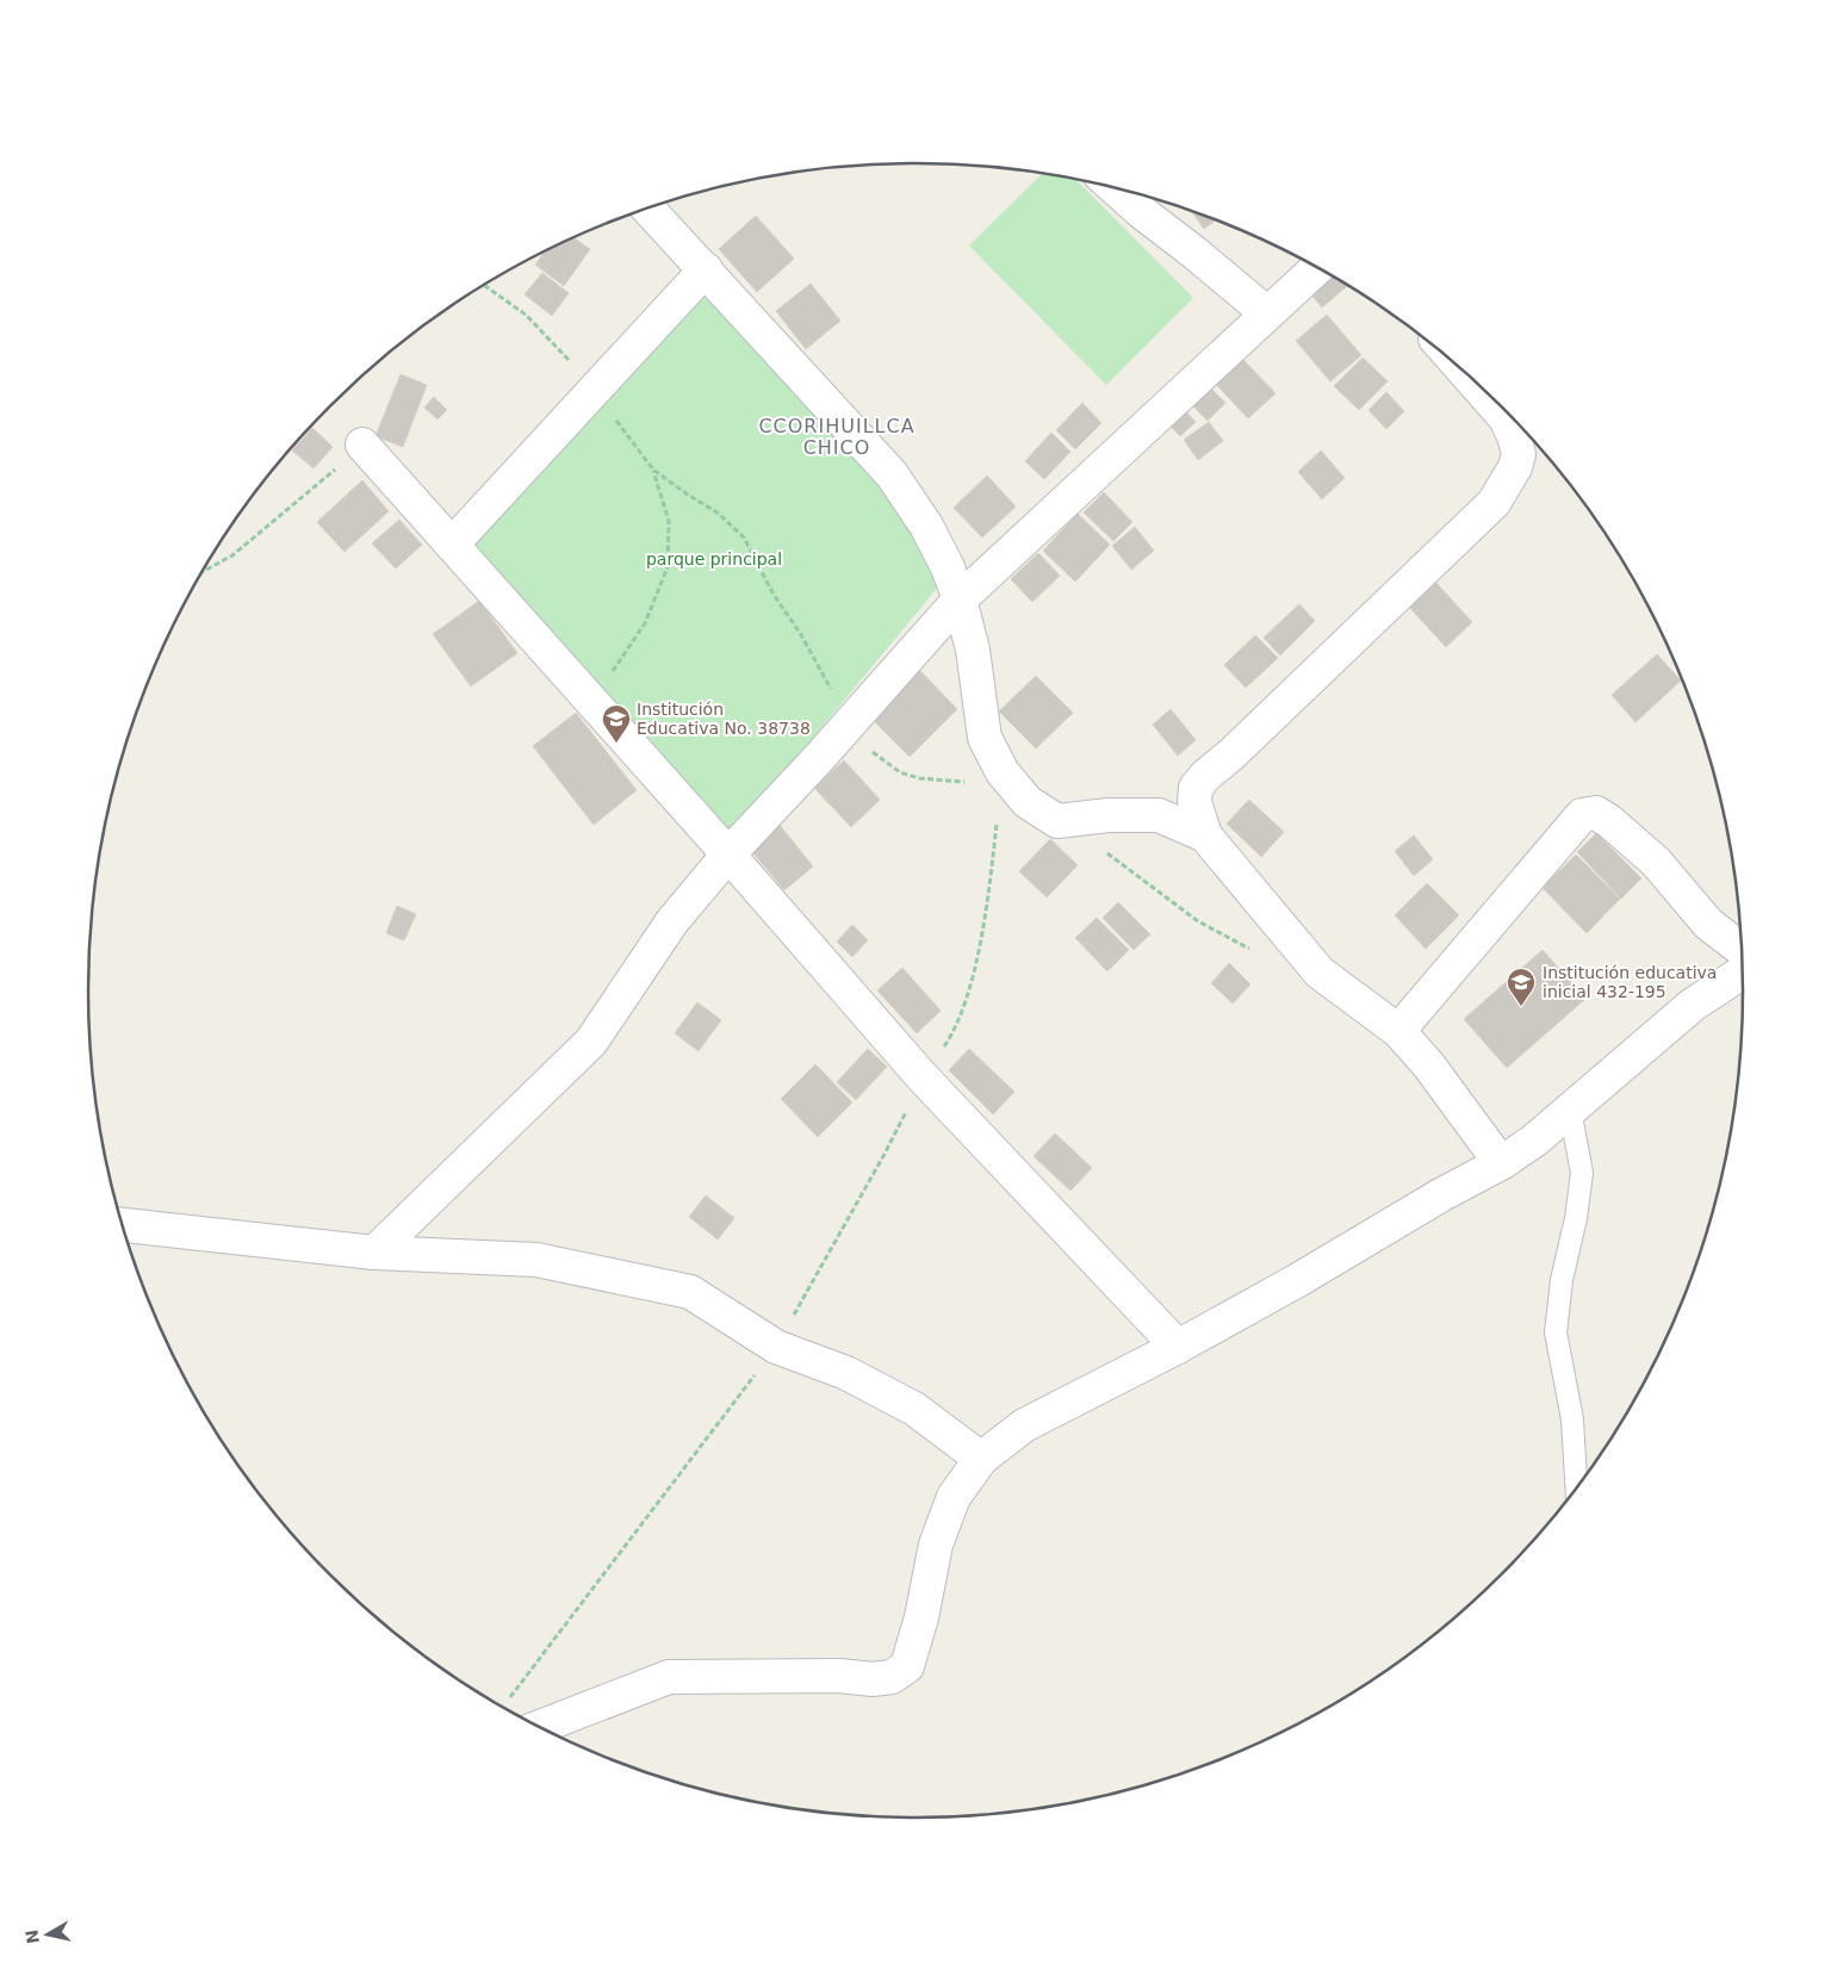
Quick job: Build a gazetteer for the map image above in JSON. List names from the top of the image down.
{
  "districts": ["CCORIHUILLCA CHICO"],
  "parks": ["parque principal"],
  "places": {
    "school or university": ["Institución Educativa No. 38738", "Institución educativa inicial 432-195"]
  },
  "north": "left"
}
